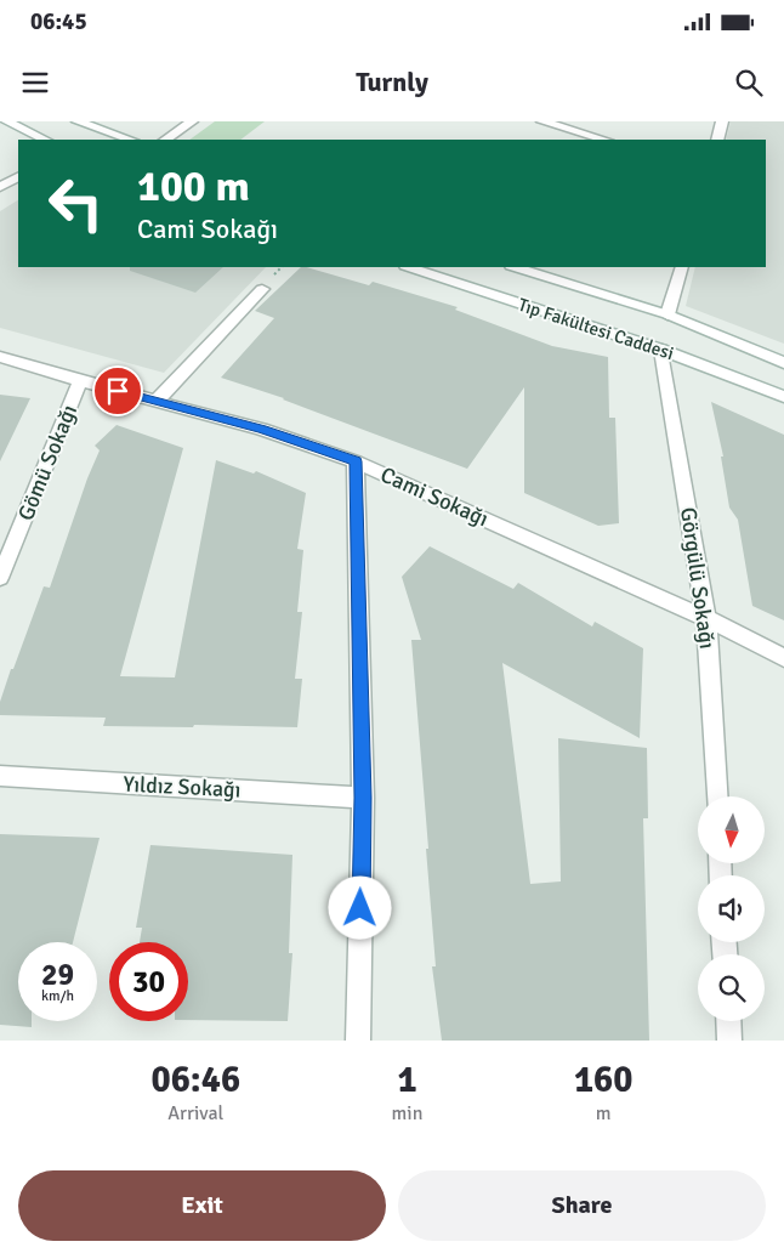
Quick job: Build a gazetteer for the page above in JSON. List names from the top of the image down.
{
  "streets": {
    "street": [
      "Tıp Fakültesi Caddesi",
      "Gömü Sokağı",
      "Cami Sokağı",
      "Görgülü Sokağı",
      "Yıldız Sokağı"
    ]
  },
  "crossings": [
    ["Tıp Fakültesi Caddesi", "Görgülü Sokağı"],
    ["Gömü Sokağı", "Cami Sokağı"],
    ["Cami Sokağı", "Görgülü Sokağı"]
  ],
  "north": "bottom",
  "page": {
    "status": "06:45",
    "header": "Turnly",
    "turn": ["100 m", "Cami Sokağı"],
    "speed": "29 km/h",
    "limit": "30",
    "eta": [
      "06:46",
      "Arrival",
      "1",
      "min",
      "160",
      "m"
    ],
    "buttons": ["Exit", "Share"]
  }
}
